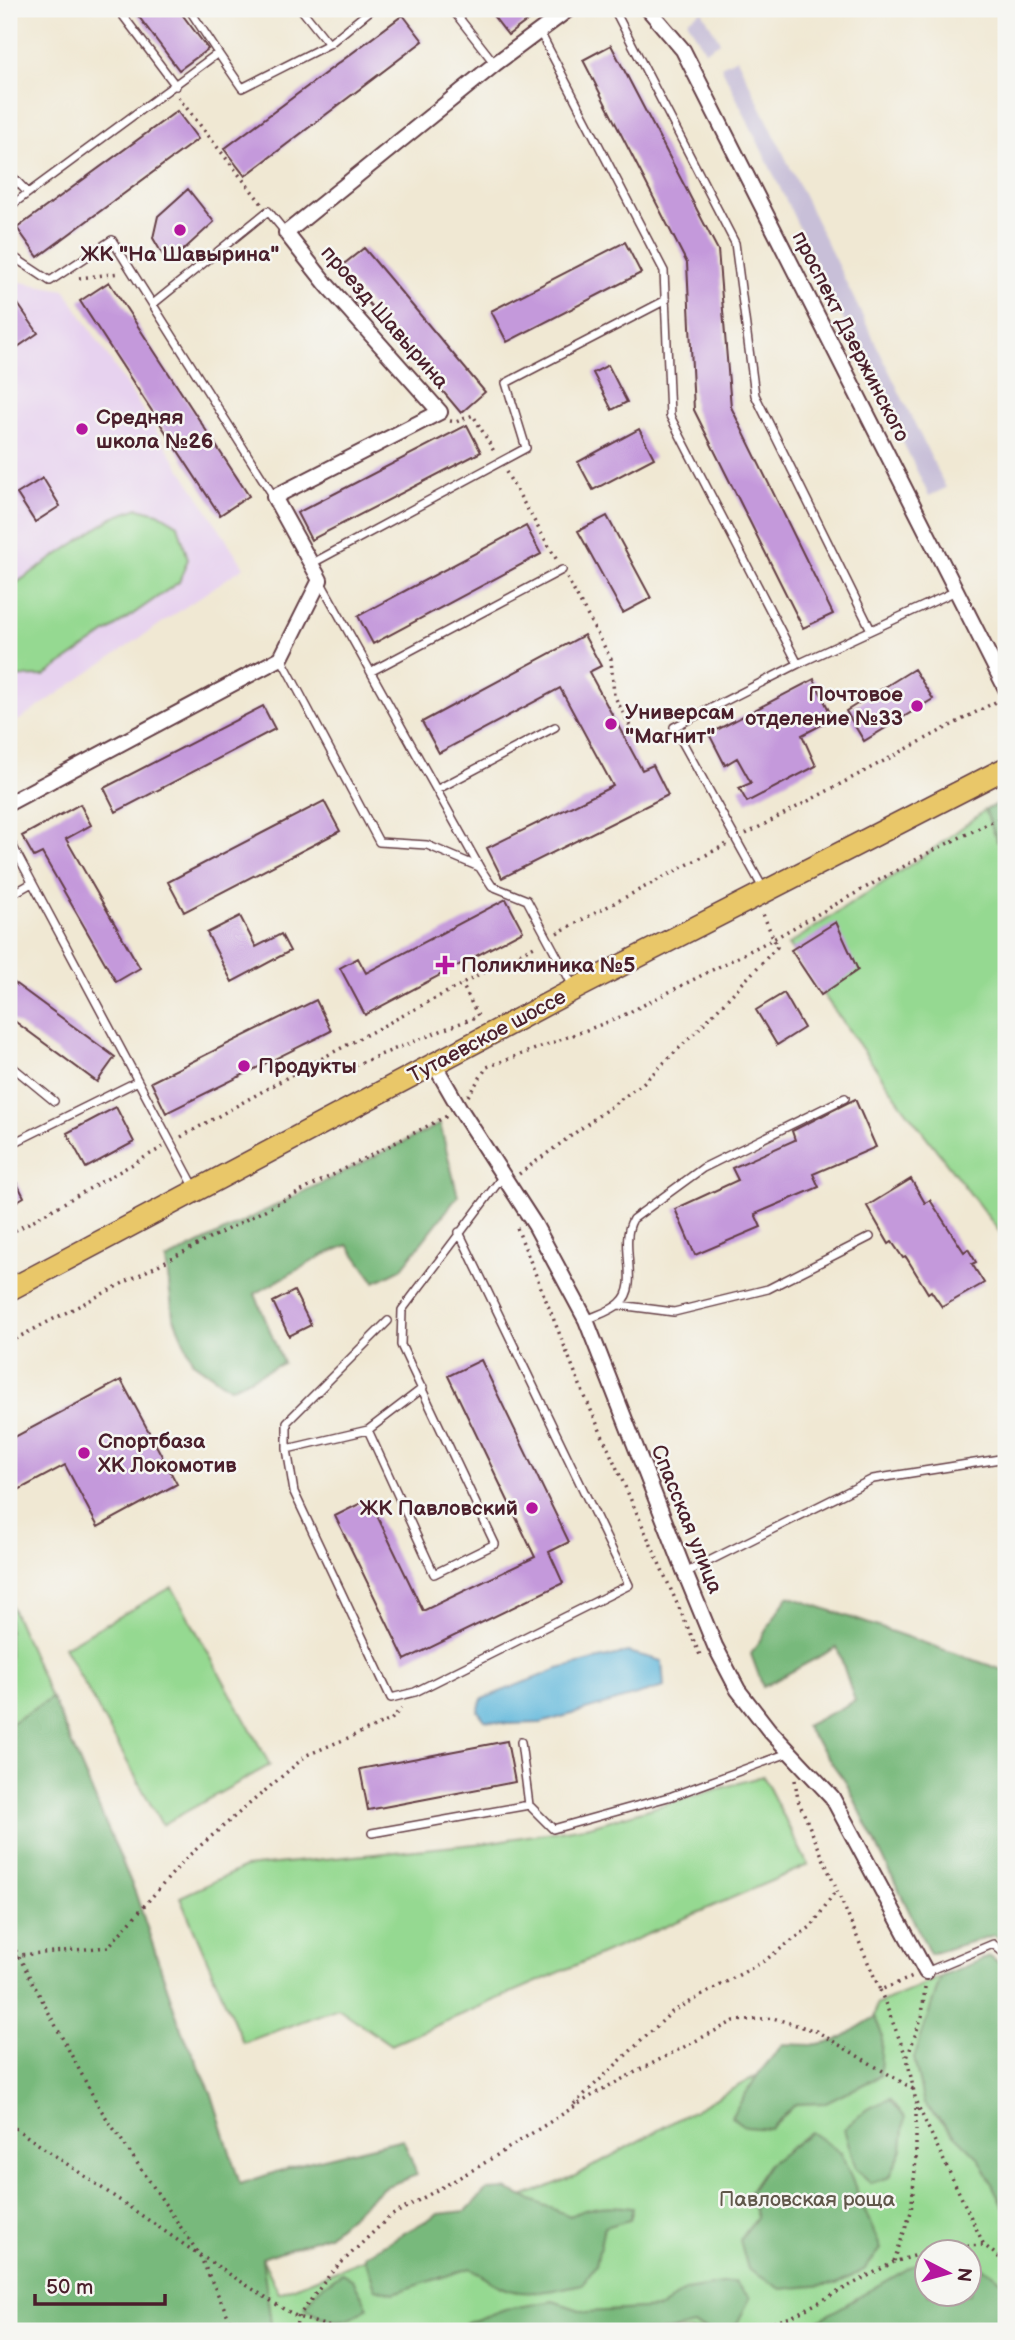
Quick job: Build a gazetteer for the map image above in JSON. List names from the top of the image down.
{
  "streets": {
    "main road": ["Тутаевское шоссе"],
    "street": ["проезд Шавырина", "проспект Дзержинского", "Спасская улица"]
  },
  "crossings": [
    ["Тутаевское шоссе", "Спасская улица"]
  ],
  "parks": ["Павловская роща"],
  "places": {
    "other": [
      "ЖК \"На Шавырина\"",
      "Средняя школа №26",
      "Почтовое отделение №33",
      "Универсам \"Магнит\"",
      "Продукты",
      "Спортбаза ХК Локомотив",
      "ЖК Павловский"
    ],
    "health": ["Поликлиника №5"]
  },
  "scale_bar": "50 m",
  "north": "right"
}
